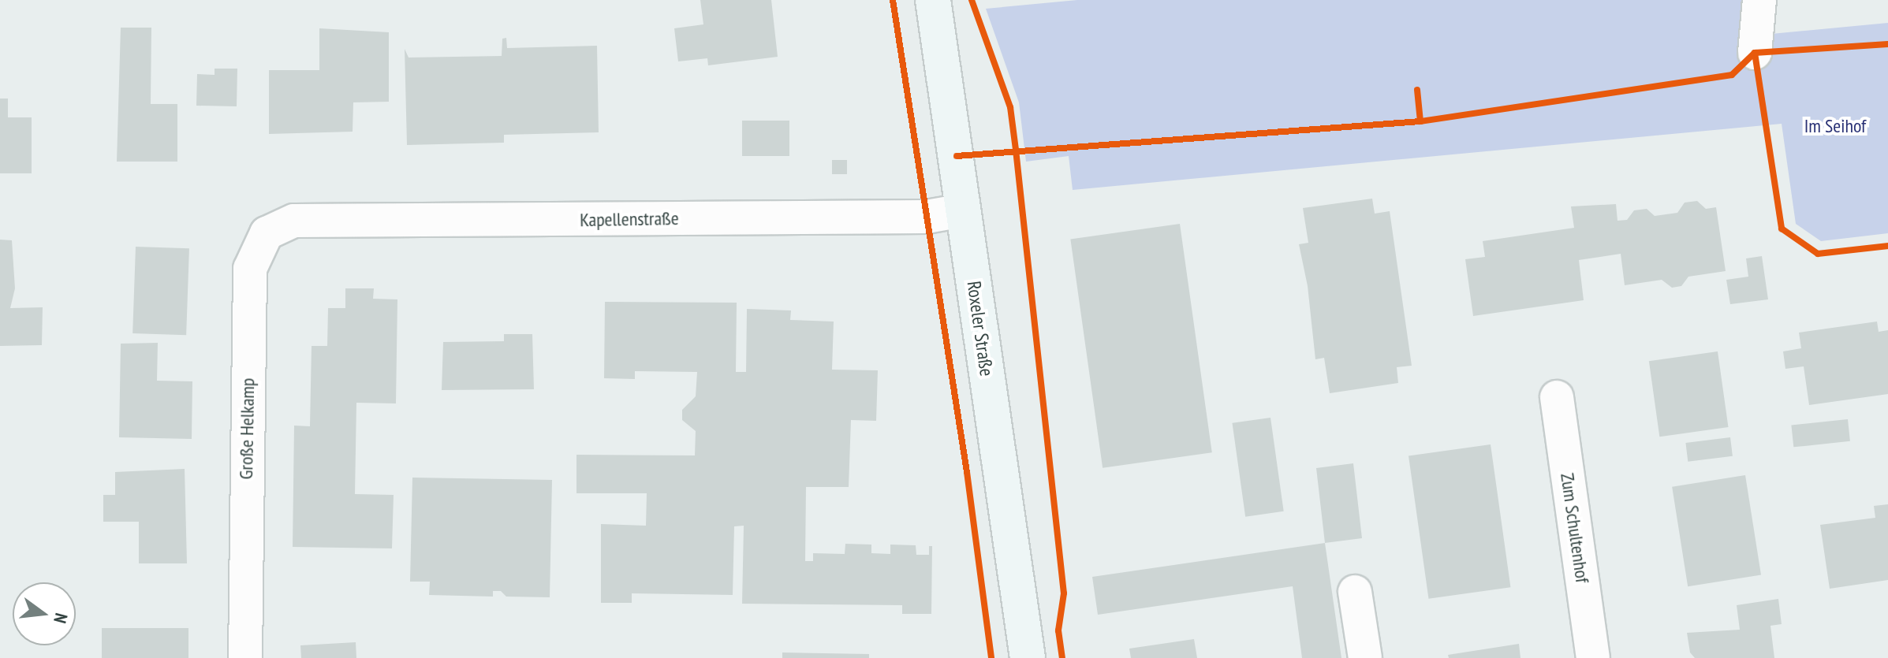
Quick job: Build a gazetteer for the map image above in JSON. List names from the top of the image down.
{
  "streets": {
    "main road": ["Roxeler Straße"],
    "street": ["Kapellenstraße", "Große Helkamp", "Zum Schultenhof"]
  },
  "crossings": [
    ["Kapellenstraße", "Roxeler Straße"],
    ["Kapellenstraße", "Große Helkamp"]
  ],
  "parks": ["Im Seihof"],
  "north": "right"
}
